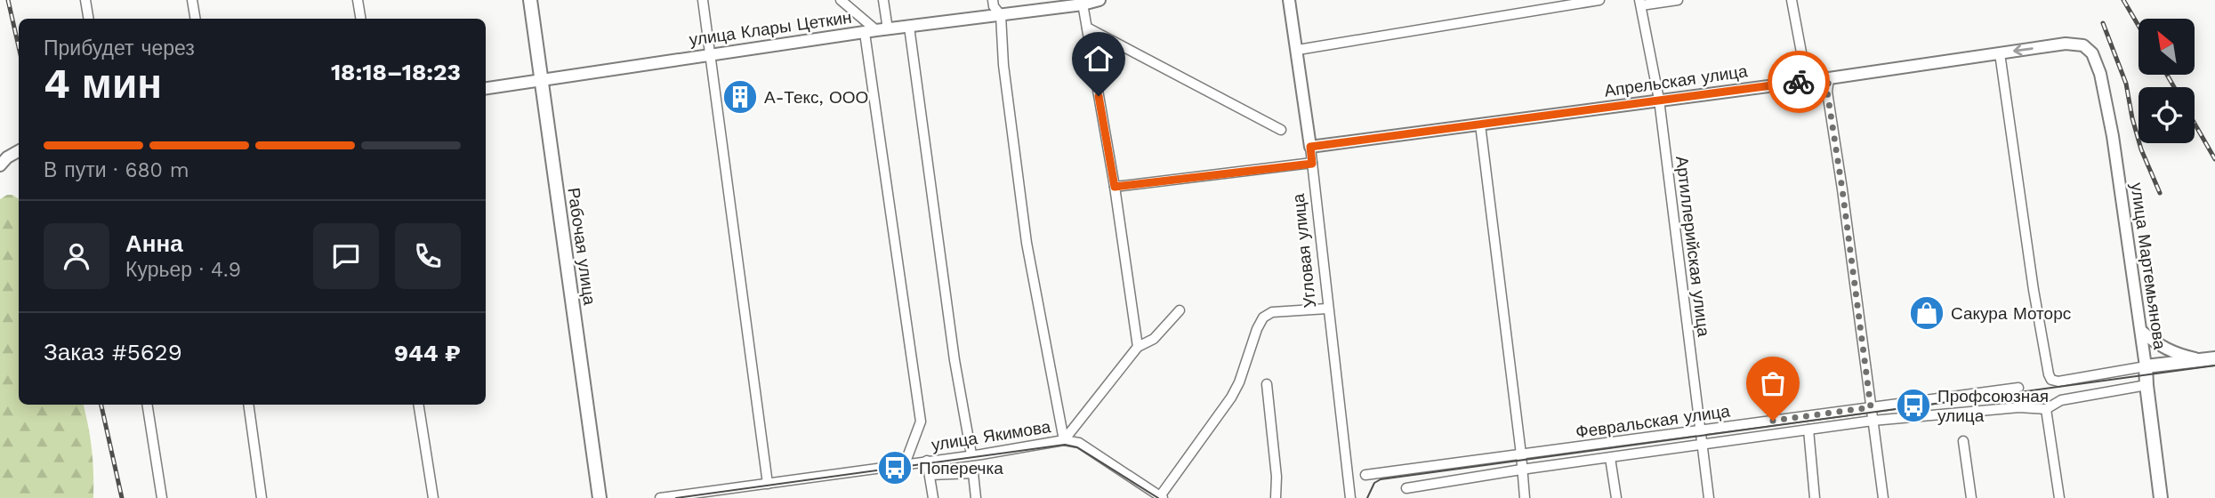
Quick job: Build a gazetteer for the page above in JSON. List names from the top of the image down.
{
  "streets": {
    "main road": ["Рабочая улица", "улица Мартемьянова"],
    "street": [
      "улица Клары Цеткин",
      "Апрельская улица",
      "Артиллерийская улица",
      "Угловая улица",
      "Февральская улица",
      "улица Якимова"
    ]
  },
  "crossings": [
    ["улица Клары Цеткин", "Рабочая улица"],
    ["Апрельская улица", "Артиллерийская улица"],
    ["Апрельская улица", "Угловая улица"],
    ["Апрельская улица", "улица Мартемьянова"],
    ["Артиллерийская улица", "Февральская улица"]
  ],
  "places": {
    "building": ["А-Текс, ООО"],
    "shop": ["Сакура Моторс"],
    "bus stop": ["Профсоюзная улица", "Поперечка"]
  },
  "north": "top left",
  "page": {
    "heading": ["4 мин", "Прибудет через", "18:18–18:23"],
    "panel": [
      "Анна",
      "Курьер · 4.9",
      "Заказ #5629",
      "944 ₽"
    ],
    "bar": "В пути · 680 m"
  }
}
